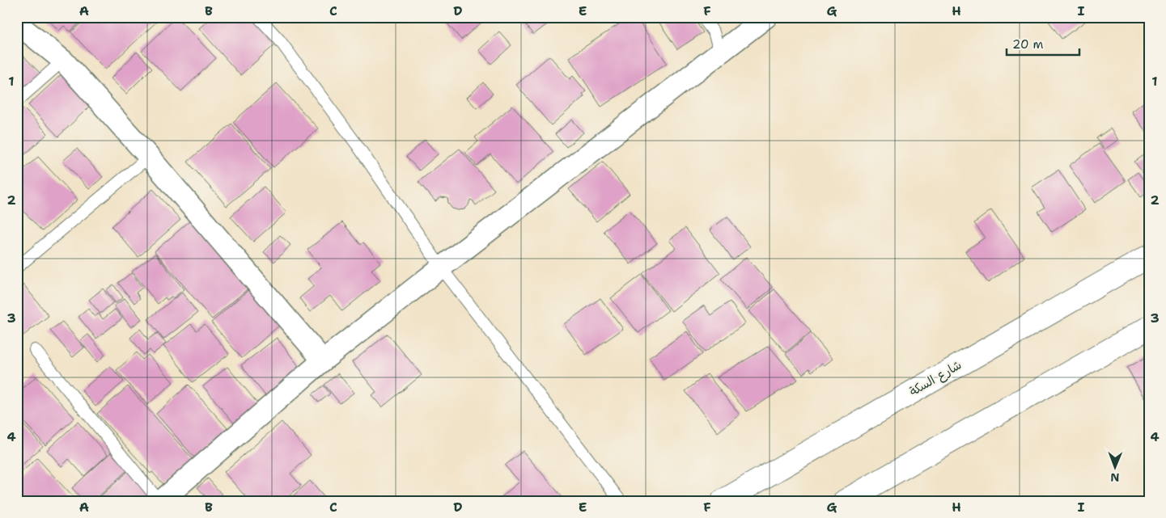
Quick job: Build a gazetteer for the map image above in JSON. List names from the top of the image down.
{
  "streets": {
    "main road": ["شارع السكة"]
  },
  "scale_bar": "20 m",
  "north": "bottom",
  "grid": {
    "columns": [
      "A",
      "B",
      "C",
      "D",
      "E",
      "F",
      "G",
      "H",
      "I"
    ],
    "rows": [
      "1",
      "2",
      "3",
      "4"
    ]
  }
}
